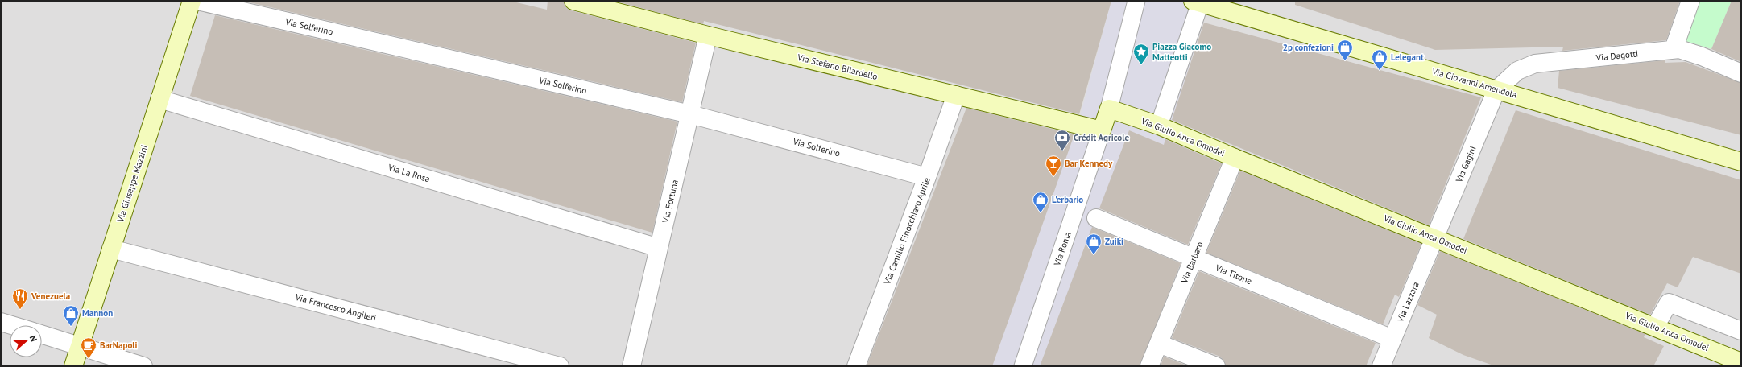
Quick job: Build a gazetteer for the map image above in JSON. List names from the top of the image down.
{
  "streets": {
    "main road": [
      "Via Stefano Bilardello",
      "Via Giovanni Amendola",
      "Via Giulio Anca Omodei",
      "Via Giuseppe Mazzini"
    ],
    "street": [
      "Via Solferino",
      "Via Dagotti",
      "Via Gagini",
      "Via La Rosa",
      "Via Fortuna",
      "Via Camillo Finocchiaro Aprile",
      "Via Roma",
      "Via Barbaro",
      "Via Titone",
      "Via Lazzara",
      "Via Francesco Angileri"
    ]
  },
  "crossings": [
    ["Via Solferino", "Via Fortuna"],
    ["Via Solferino", "Via Camillo Finocchiaro Aprile"],
    ["Via Dagotti", "Via Giovanni Amendola"],
    ["Via Dagotti", "Via Gagini"],
    ["Via Stefano Bilardello", "Via Fortuna"],
    ["Via Stefano Bilardello", "Via Camillo Finocchiaro Aprile"],
    ["Via Stefano Bilardello", "Via Roma"],
    ["Via Giovanni Amendola", "Via Gagini"],
    ["Via Giulio Anca Omodei", "Via Gagini"],
    ["Via Giulio Anca Omodei", "Via Barbaro"],
    ["Via Giulio Anca Omodei", "Via Lazzara"],
    ["Via Gagini", "Via Lazzara"],
    ["Via La Rosa", "Via Giuseppe Mazzini"],
    ["Via La Rosa", "Via Fortuna"],
    ["Via Giuseppe Mazzini", "Via Francesco Angileri"],
    ["Via Roma", "Via Titone"],
    ["Via Barbaro", "Via Titone"],
    ["Via Titone", "Via Lazzara"]
  ],
  "places": {
    "shop": [
      "2p confezioni",
      "Lelegant",
      "L'erbario",
      "Zuiki",
      "Mannon"
    ],
    "place": ["Piazza Giacomo Matteotti"],
    "bank": ["Crédit Agricole"],
    "bar": ["Bar Kennedy"],
    "restaurant": ["Venezuela"],
    "cafe": ["BarNapoli"]
  },
  "north": "right"
}
